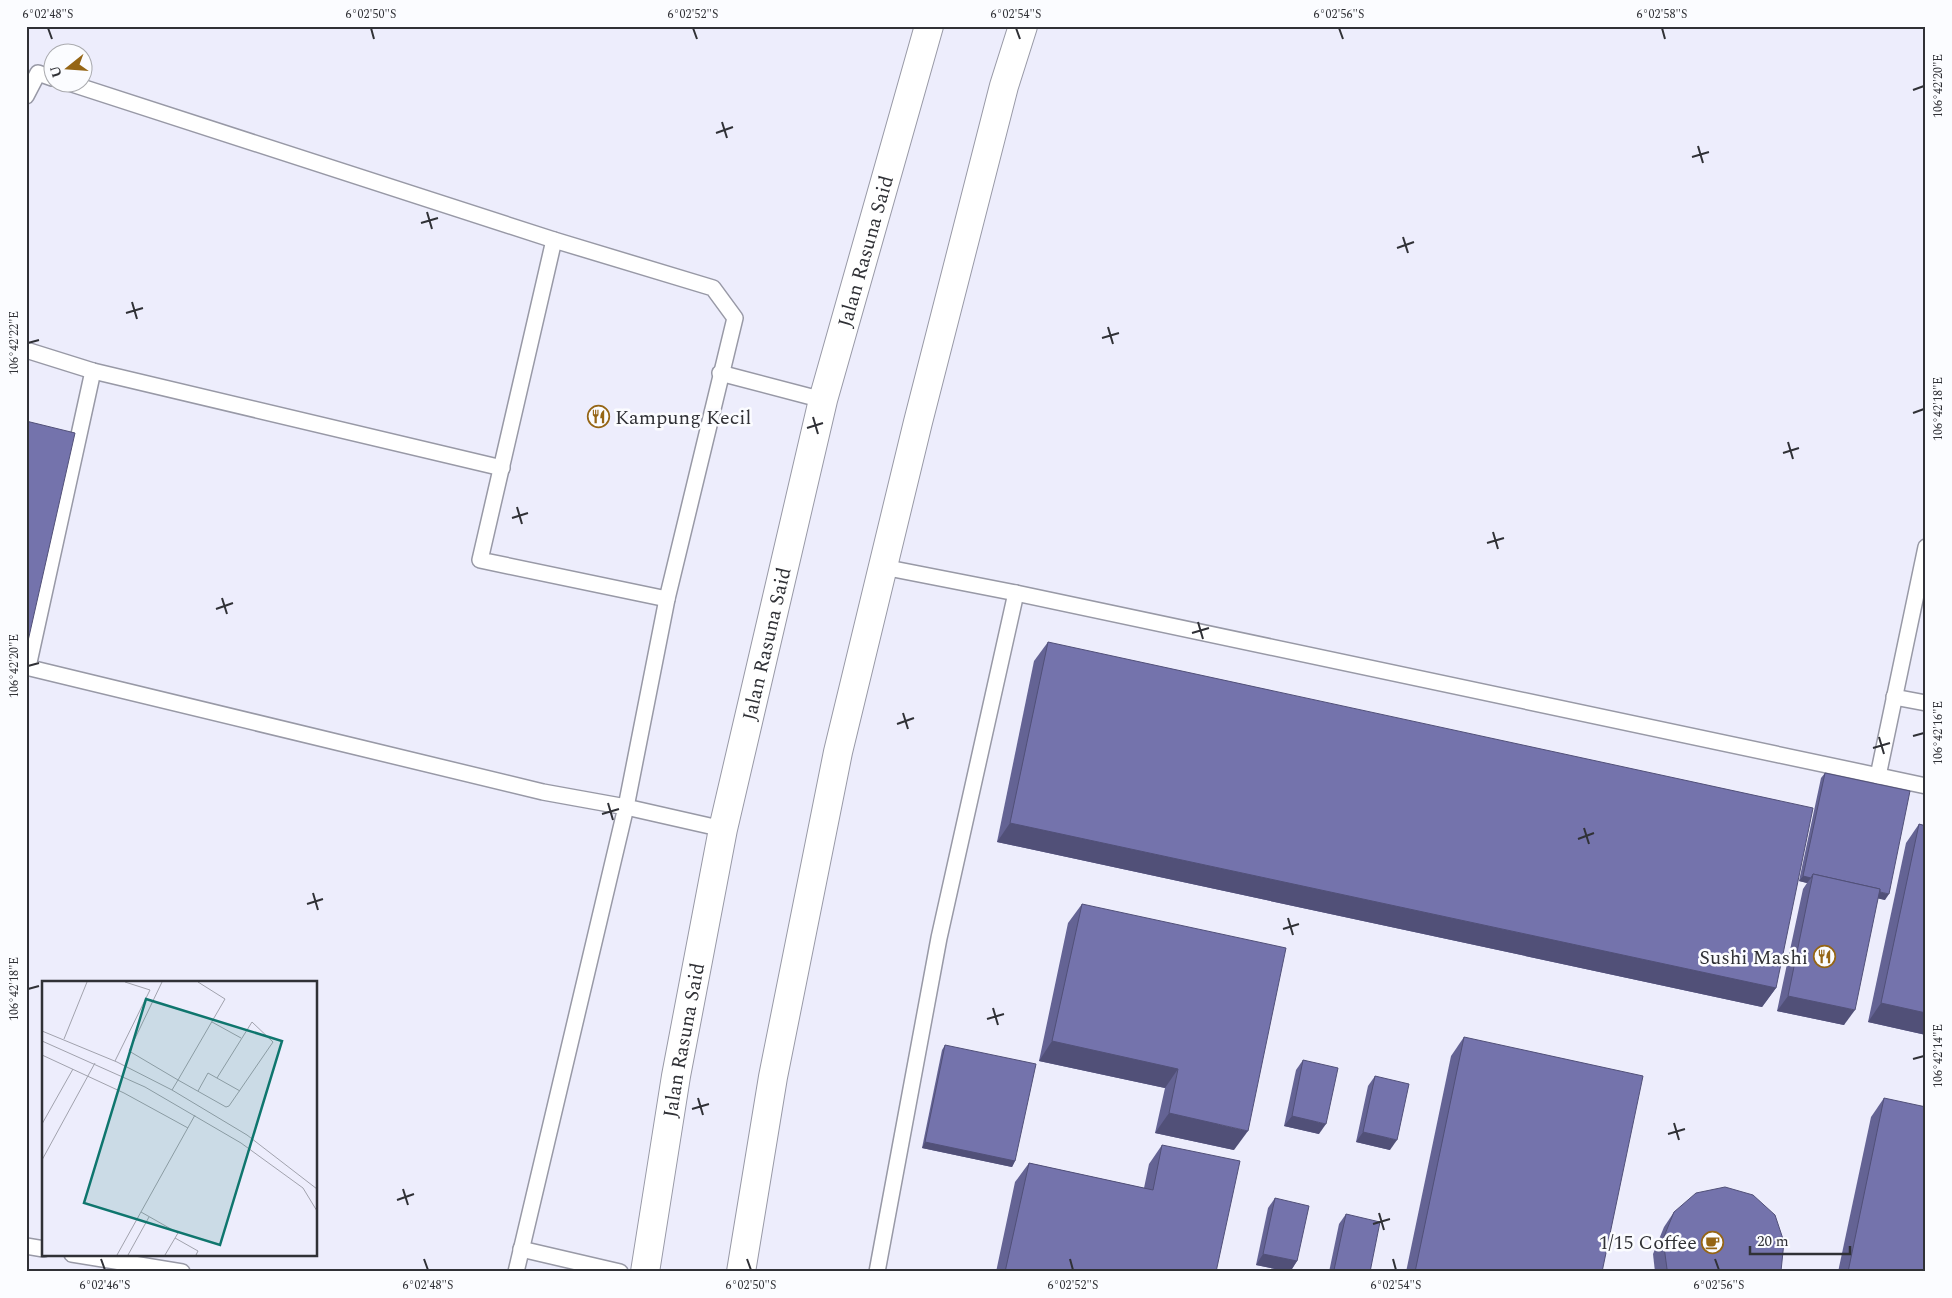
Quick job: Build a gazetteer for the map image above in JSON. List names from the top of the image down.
{
  "streets": {
    "street": ["Jalan Rasuna Said"]
  },
  "places": {
    "restaurant": ["Kampung Kecil", "Sushi Mashi"],
    "cafe": ["1/15 Coffee"]
  },
  "scale_bar": "20 m",
  "north": "left",
  "coordinates": [
    "6°02'48\"S",
    "6°02'50\"S",
    "6°02'52\"S",
    "6°02'54\"S",
    "6°02'56\"S",
    "6°02'58\"S",
    "106°42'20\"E",
    "106°42'22\"E",
    "106°42'18\"E",
    "106°42'16\"E",
    "106°42'14\"E",
    "6°02'46\"S"
  ]
}
